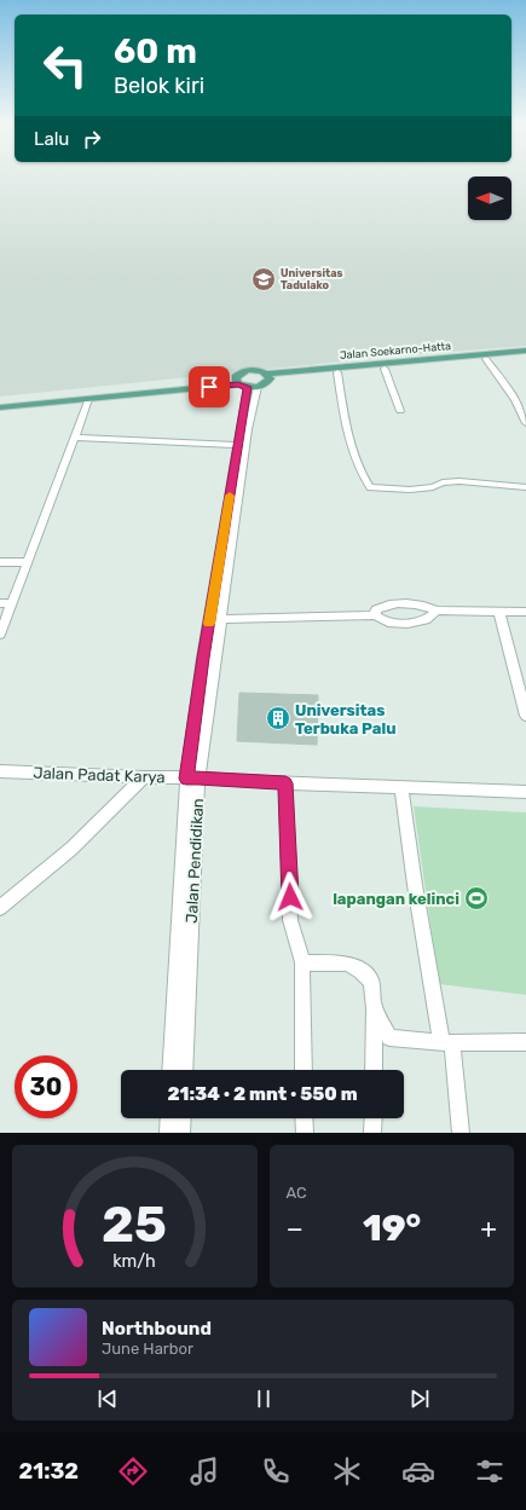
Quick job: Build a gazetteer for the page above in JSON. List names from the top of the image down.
{
  "streets": {
    "main road": ["Jalan Soekarno-Hatta"],
    "street": ["Jalan Padat Karya", "Jalan Pendidikan"]
  },
  "crossings": [
    ["Jalan Padat Karya", "Jalan Pendidikan"]
  ],
  "places": {
    "school or university": ["Universitas Tadulako"],
    "building": ["Universitas Terbuka Palu"],
    "sports": ["lapangan kelinci"]
  },
  "north": "left",
  "page": {
    "turn": ["60 m", "Belok kiri"],
    "then": "Lalu",
    "limit": "30",
    "trip": "21:34 · 2 mnt · 550 m",
    "tile": "AC",
    "heat": ["−", "19°", "+"],
    "song": ["Northbound", "June Harbor"],
    "tabs": "21:32",
    "gauge": ["25", "km/h"]
  }
}
